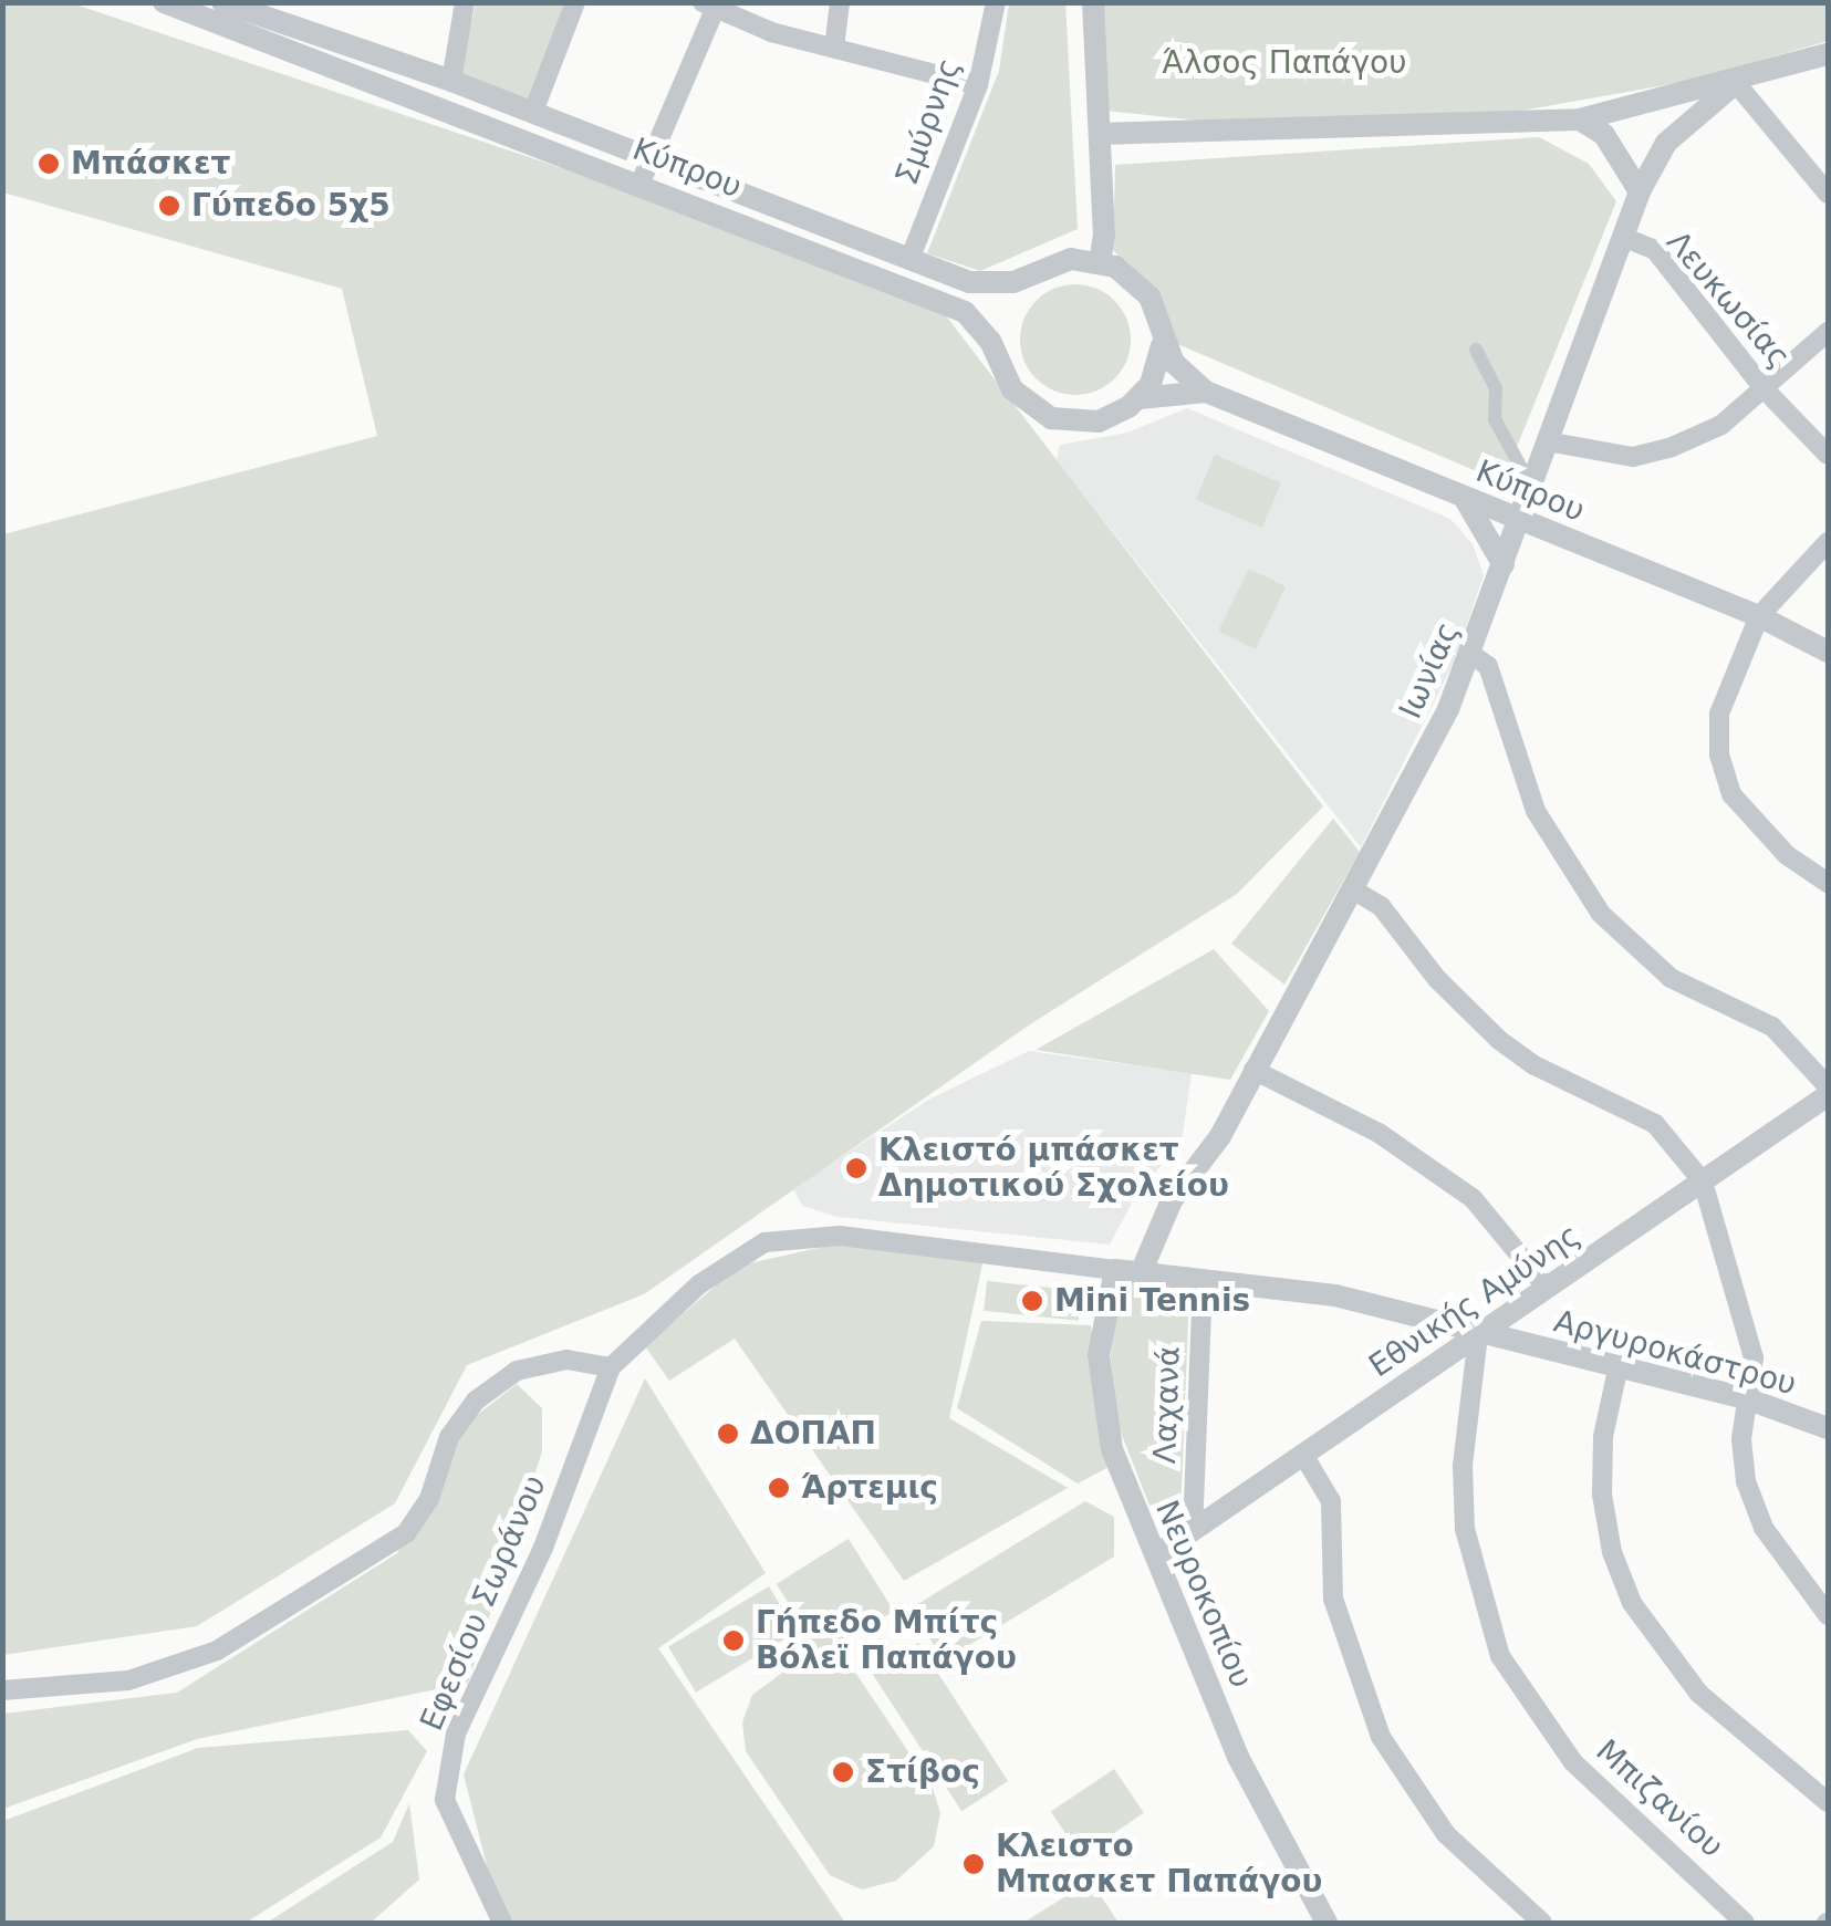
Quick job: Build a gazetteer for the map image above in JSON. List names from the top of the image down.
{
  "streets": {
    "street": [
      "Σμύρνης",
      "Κύπρου",
      "Λευκωσίας",
      "Ιωνίας",
      "Εθνικής Αμύνης",
      "Αργυροκάστρου",
      "Λαχανά",
      "Νευροκοπίου",
      "Εφεσίου Σωράνου",
      "Μπιζανίου"
    ]
  },
  "crossings": [
    ["Σμύρνης", "Κύπρου"],
    ["Κύπρου", "Ιωνίας"],
    ["Λευκωσίας", "Ιωνίας"],
    ["Ιωνίας", "Αργυροκάστρου"],
    ["Εθνικής Αμύνης", "Αργυροκάστρου"],
    ["Εθνικής Αμύνης", "Λαχανά"],
    ["Εθνικής Αμύνης", "Νευροκοπίου"],
    ["Εθνικής Αμύνης", "Μπιζανίου"],
    ["Αργυροκάστρου", "Λαχανά"],
    ["Αργυροκάστρου", "Νευροκοπίου"],
    ["Αργυροκάστρου", "Εφεσίου Σωράνου"],
    ["Αργυροκάστρου", "Μπιζανίου"],
    ["Νευροκοπίου", "Εφεσίου Σωράνου"]
  ],
  "parks": ["Άλσος Παπάγου"],
  "places": [
    "Μπάσκετ",
    "Γύπεδο 5χ5",
    "Κλειστό μπάσκετ Δημοτικού Σχολείου",
    "Mini Tennis",
    "ΔΟΠΑΠ",
    "Άρτεμις",
    "Γήπεδο Μπίτς Βόλεϊ Παπάγου",
    "Στίβος",
    "Κλειστο Μπασκετ Παπάγου"
  ]
}
